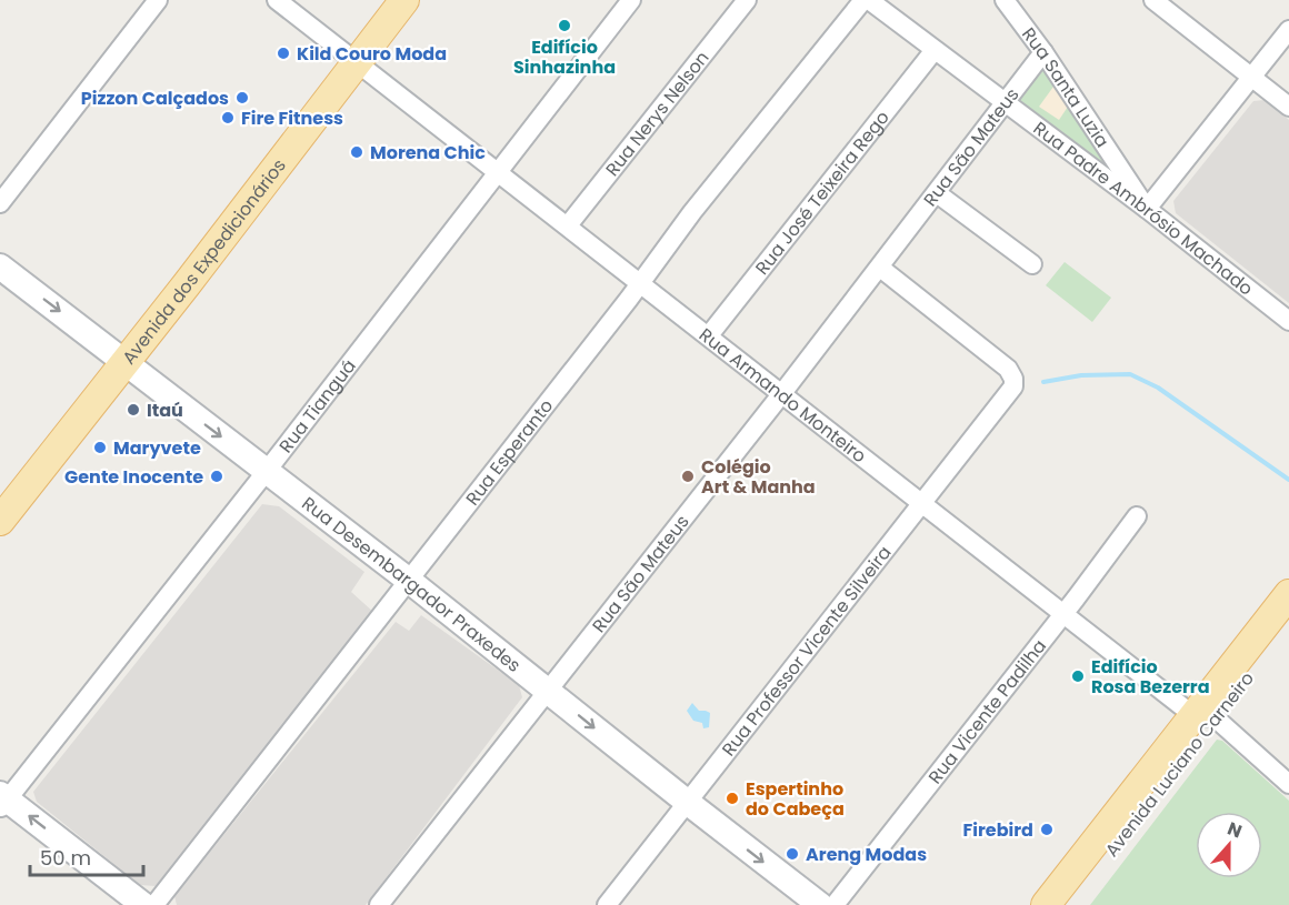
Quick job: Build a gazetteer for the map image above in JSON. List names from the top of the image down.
{
  "streets": {
    "main road": ["Avenida dos Expedicionários", "Avenida Luciano Carneiro"],
    "street": [
      "Rua Santa Luzia",
      "Rua Nerys Nelson",
      "Rua São Mateus",
      "Rua José Teixeira Rego",
      "Rua Padre Ambrósio Machado",
      "Rua Armando Monteiro",
      "Rua Tianguá",
      "Rua Esperanto",
      "Rua Desembargador Praxedes",
      "Rua Professor Vicente Silveira",
      "Rua Vicente Padilha"
    ]
  },
  "crossings": [
    ["Rua Santa Luzia", "Rua São Mateus"],
    ["Rua Santa Luzia", "Rua Padre Ambrósio Machado"],
    ["Rua Nerys Nelson", "Rua Armando Monteiro"],
    ["Rua São Mateus", "Rua Padre Ambrósio Machado"],
    ["Rua São Mateus", "Rua Armando Monteiro"],
    ["Rua São Mateus", "Rua Desembargador Praxedes"],
    ["Rua São Mateus", "Rua Professor Vicente Silveira"],
    ["Rua José Teixeira Rego", "Rua Padre Ambrósio Machado"],
    ["Rua José Teixeira Rego", "Rua Armando Monteiro"],
    ["Avenida dos Expedicionários", "Rua Armando Monteiro"],
    ["Avenida dos Expedicionários", "Rua Desembargador Praxedes"],
    ["Rua Armando Monteiro", "Rua Tianguá"],
    ["Rua Armando Monteiro", "Rua Esperanto"],
    ["Rua Armando Monteiro", "Rua Professor Vicente Silveira"],
    ["Rua Armando Monteiro", "Rua Vicente Padilha"],
    ["Rua Armando Monteiro", "Avenida Luciano Carneiro"],
    ["Rua Tianguá", "Rua Desembargador Praxedes"],
    ["Rua Esperanto", "Rua Desembargador Praxedes"],
    ["Rua Desembargador Praxedes", "Rua Professor Vicente Silveira"]
  ],
  "one_way": ["Rua Desembargador Praxedes"],
  "places": [
    "Edifício Sinhazinha",
    "Kild Couro Moda",
    "Pizzon Calçados",
    "Fire Fitness",
    "Morena Chic",
    "Itaú",
    "Maryvete",
    "Gente Inocente",
    "Colégio Art & Manha",
    "Edifício Rosa Bezerra",
    "Espertinho do Cabeça",
    "Firebird",
    "Areng Modas"
  ],
  "scale_bar": "50 m",
  "north": "top"
}
